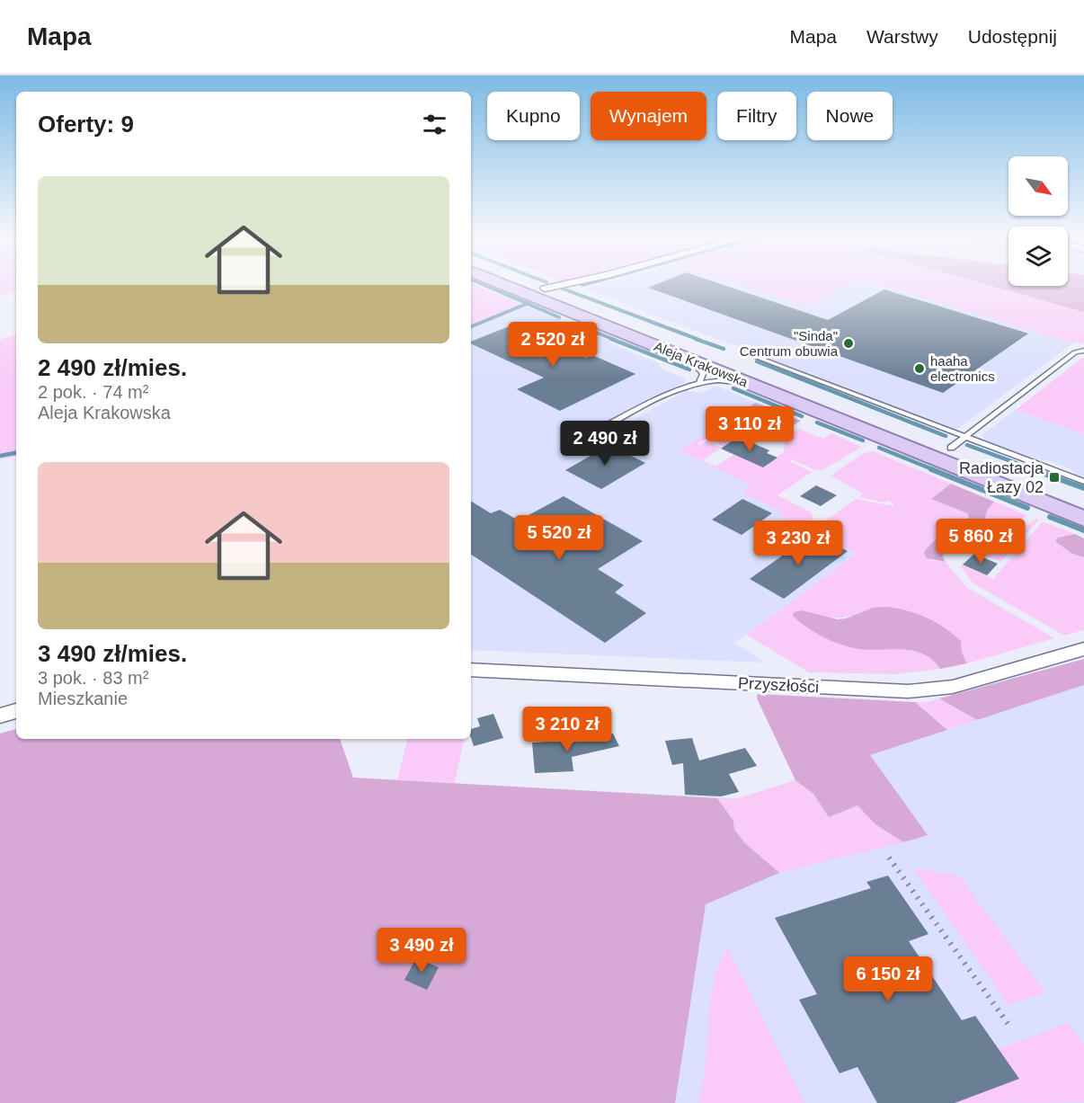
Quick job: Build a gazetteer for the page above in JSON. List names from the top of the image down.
{
  "streets": {
    "main road": ["Aleja Krakowska"],
    "street": ["Przyszłości"]
  },
  "places": {
    "other": ["\"Sinda\" Centrum obuwia", "haaha electronics"],
    "transit": ["Radiostacja Łazy 02"]
  },
  "north": "bottom right",
  "page": {
    "header": "Mapa",
    "nav": ["Mapa", "Warstwy", "Udostępnij"],
    "chip": [
      "Kupno",
      "Wynajem",
      "Filtry",
      "Nowe"
    ],
    "heading": "Oferty: 9",
    "list": [
      {
        "name": "2 490 zł/mies.",
        "note": "2 pok. · 74 m² · Aleja Krakowska"
      },
      {
        "name": "3 490 zł/mies.",
        "note": "3 pok. · 83 m² · Mieszkanie"
      }
    ],
    "price": [
      "2 520 zł",
      "3 110 zł",
      "2 490 zł",
      "5 520 zł",
      "5 860 zł",
      "3 230 zł",
      "3 210 zł",
      "3 490 zł",
      "6 150 zł"
    ]
  }
}
